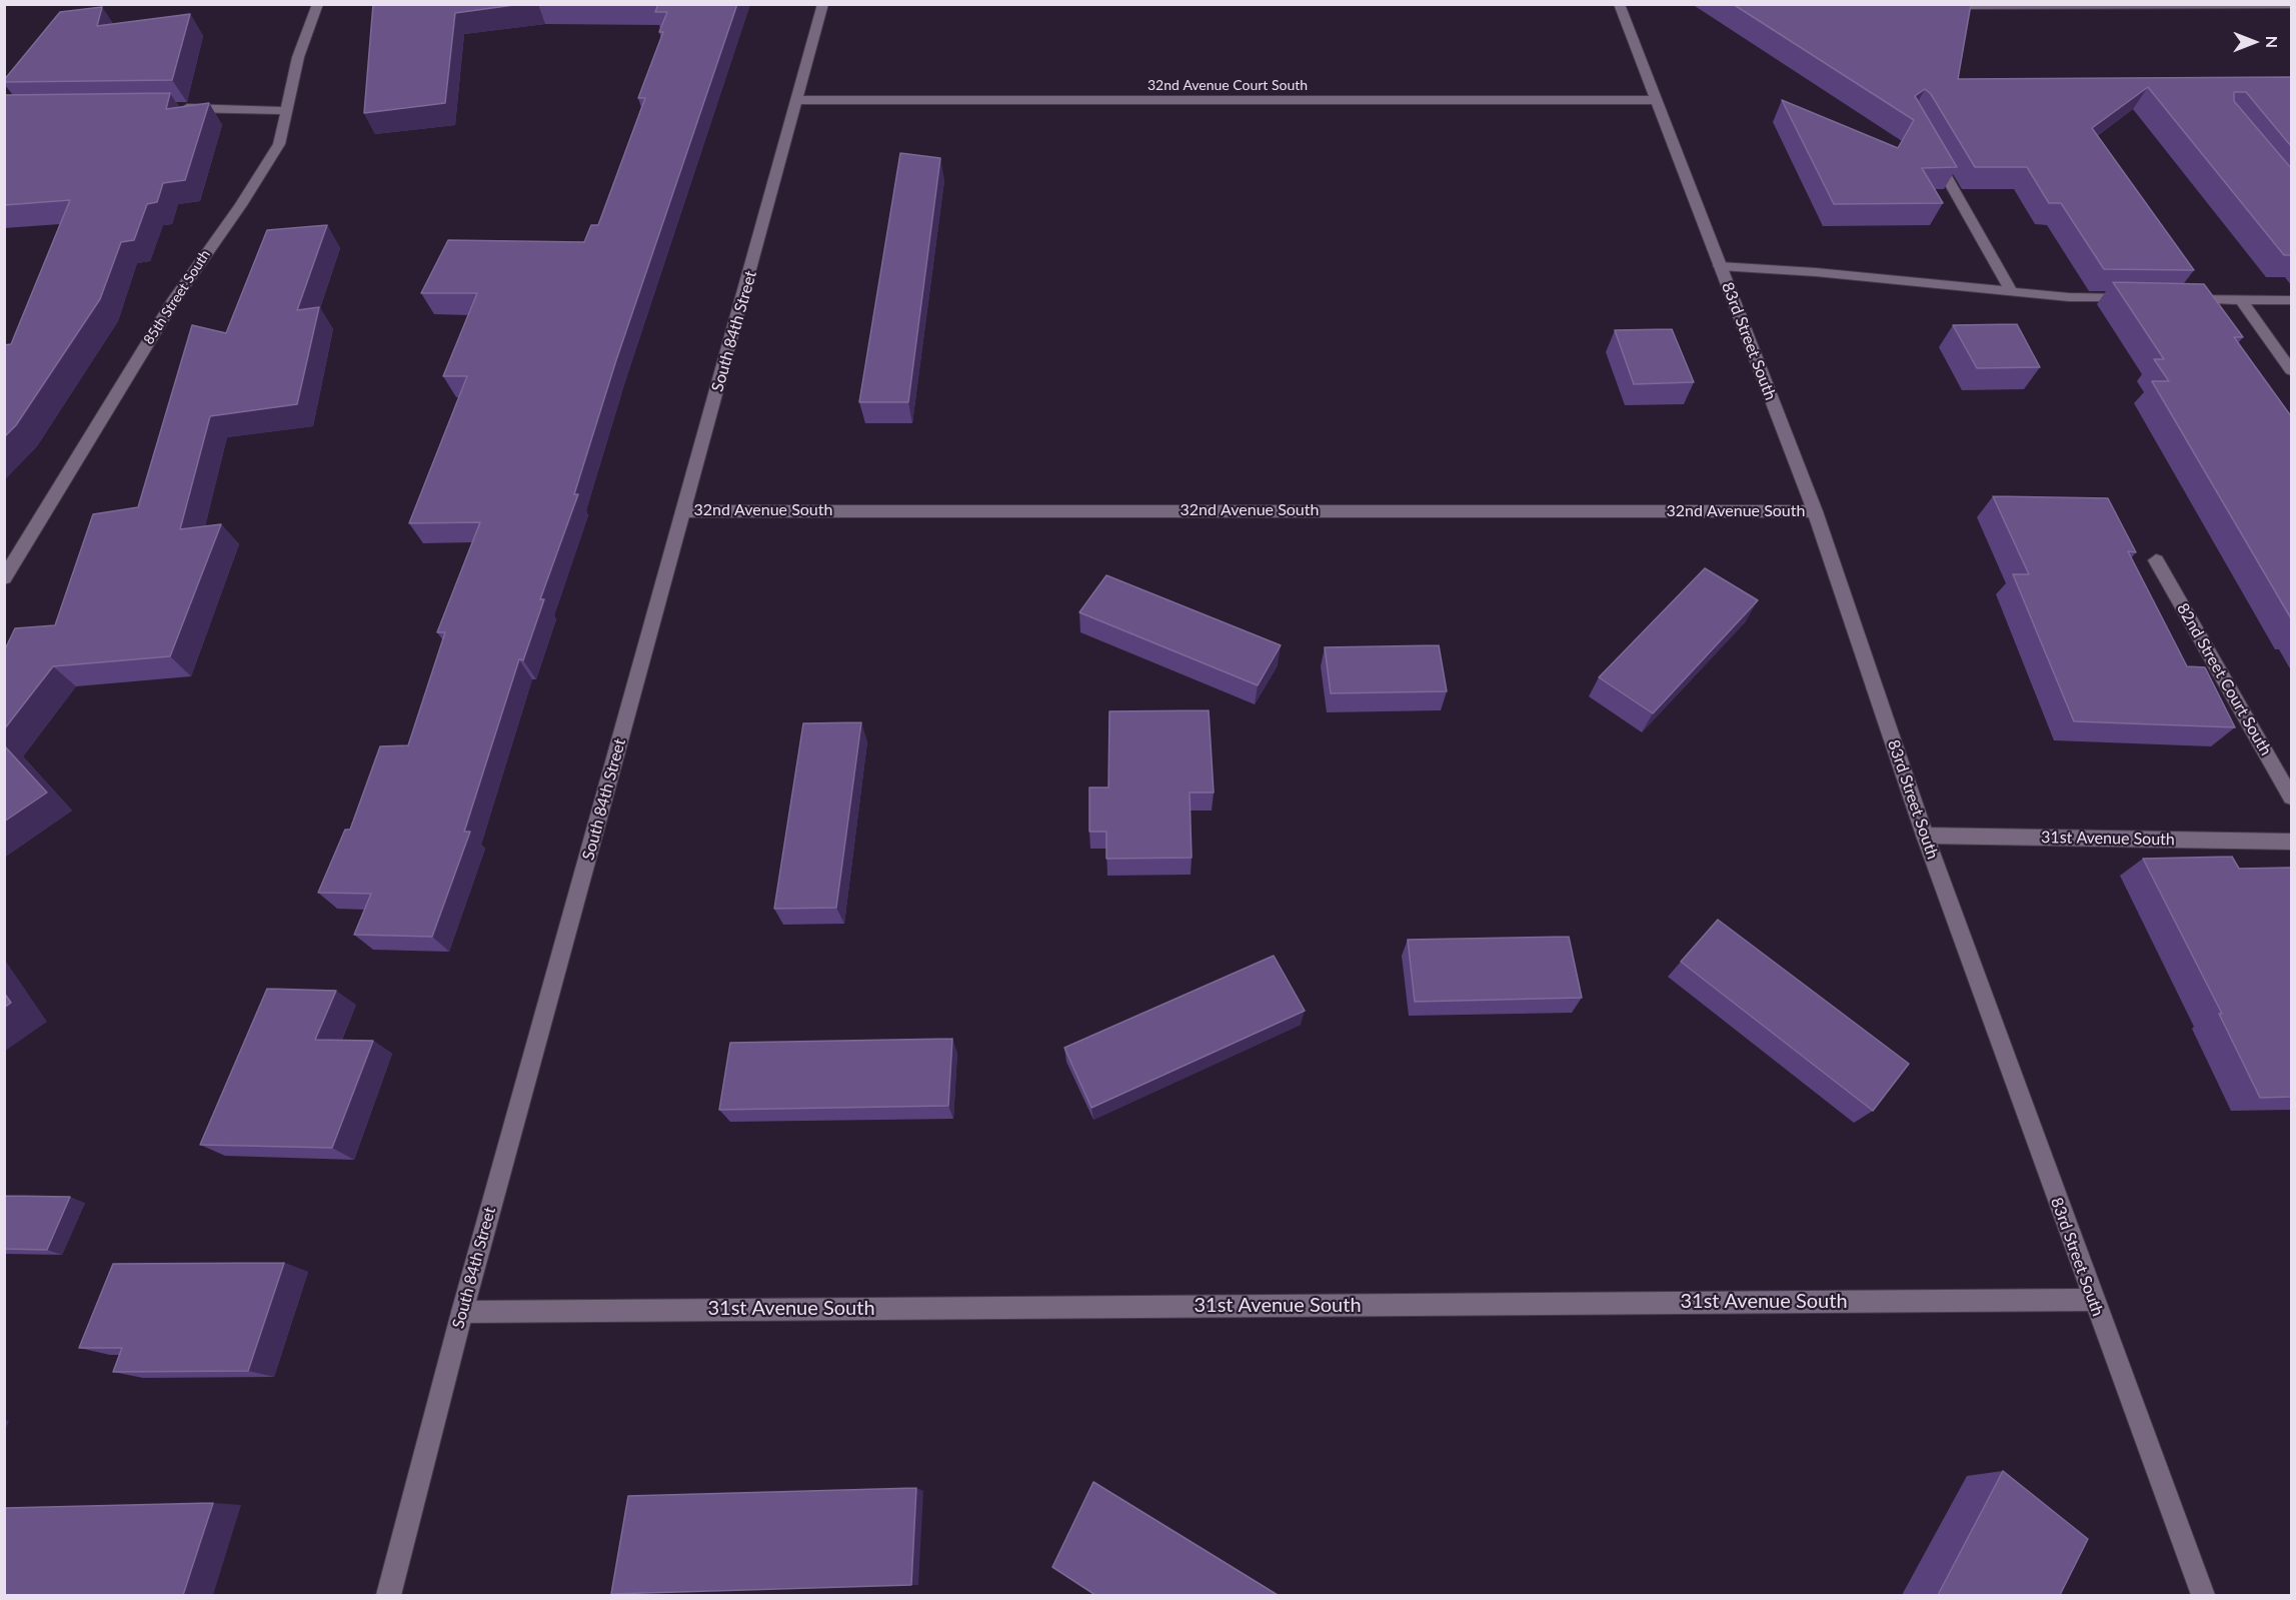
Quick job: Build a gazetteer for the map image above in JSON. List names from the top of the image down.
{
  "streets": {
    "street": [
      "32nd Avenue Court South",
      "85th Street South",
      "South 84th Street",
      "83rd Street South",
      "32nd Avenue South",
      "82nd Street Court South",
      "31st Avenue South"
    ]
  },
  "crossings": [
    ["32nd Avenue Court South", "South 84th Street"],
    ["32nd Avenue Court South", "83rd Street South"],
    ["South 84th Street", "32nd Avenue South"],
    ["South 84th Street", "31st Avenue South"],
    ["83rd Street South", "32nd Avenue South"],
    ["83rd Street South", "31st Avenue South"]
  ],
  "north": "right"
}
